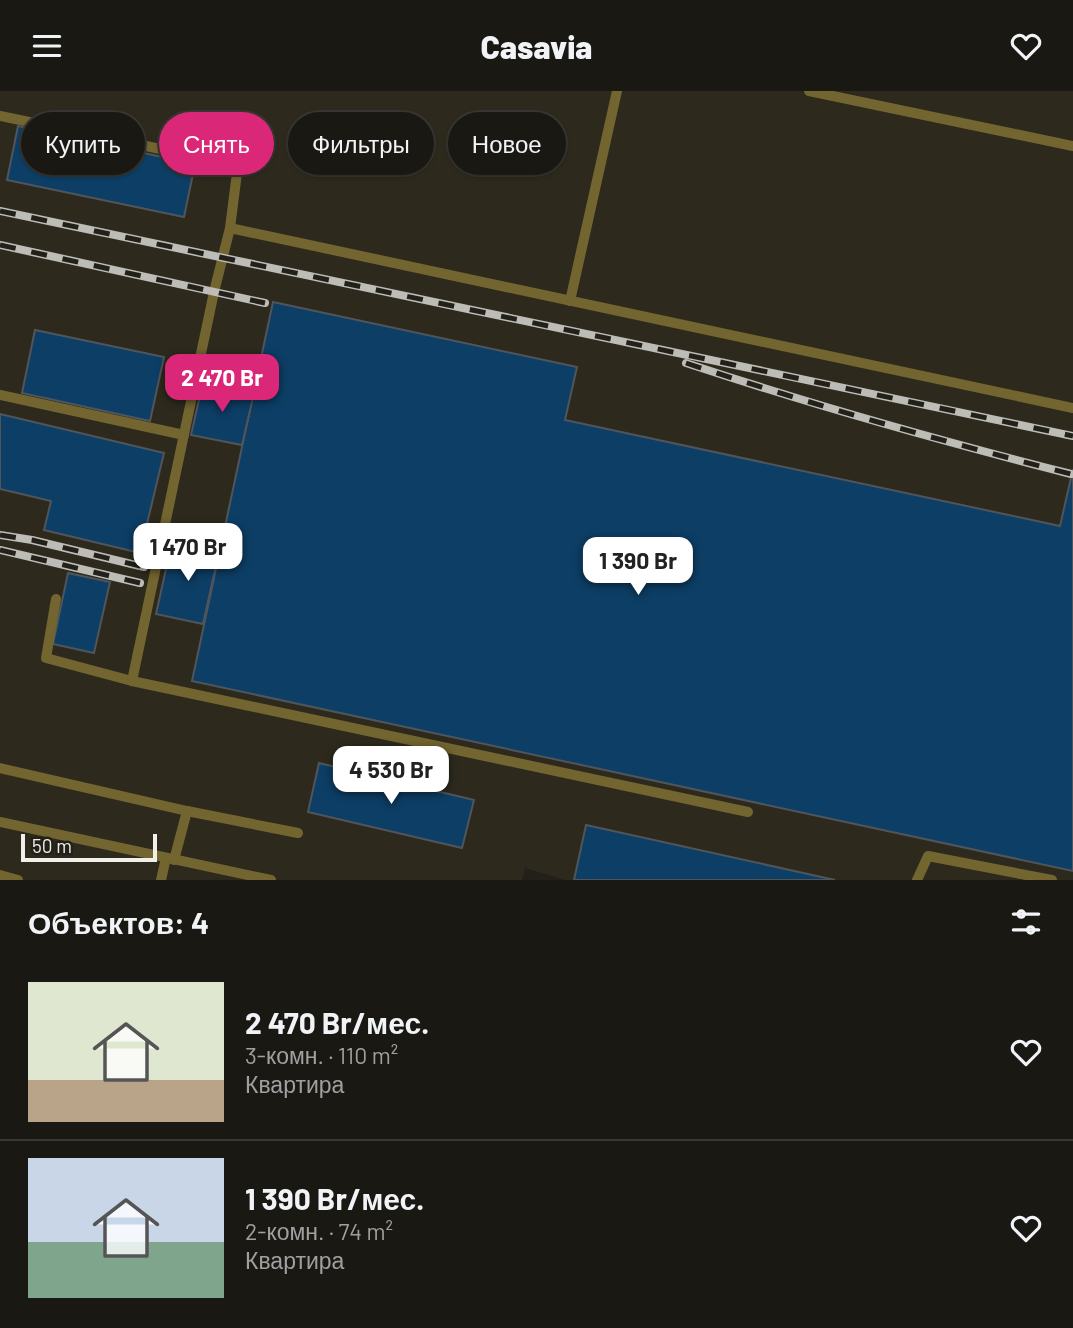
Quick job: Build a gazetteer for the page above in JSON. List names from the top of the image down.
{
  "scale_bar": "50 m",
  "page": {
    "header": "Casavia",
    "chip": [
      "Купить",
      "Снять",
      "Фильтры",
      "Новое"
    ],
    "price": [
      "2 470 Br",
      "1 470 Br",
      "1 390 Br",
      "4 530 Br"
    ],
    "scale": "50 m",
    "heading": "Объектов: 4",
    "list": [
      {
        "name": "2 470 Br/мес.",
        "note": "3-комн. · 110 m² · Квартира"
      },
      {
        "name": "1 390 Br/мес.",
        "note": "2-комн. · 74 m² · Квартира"
      }
    ]
  }
}
